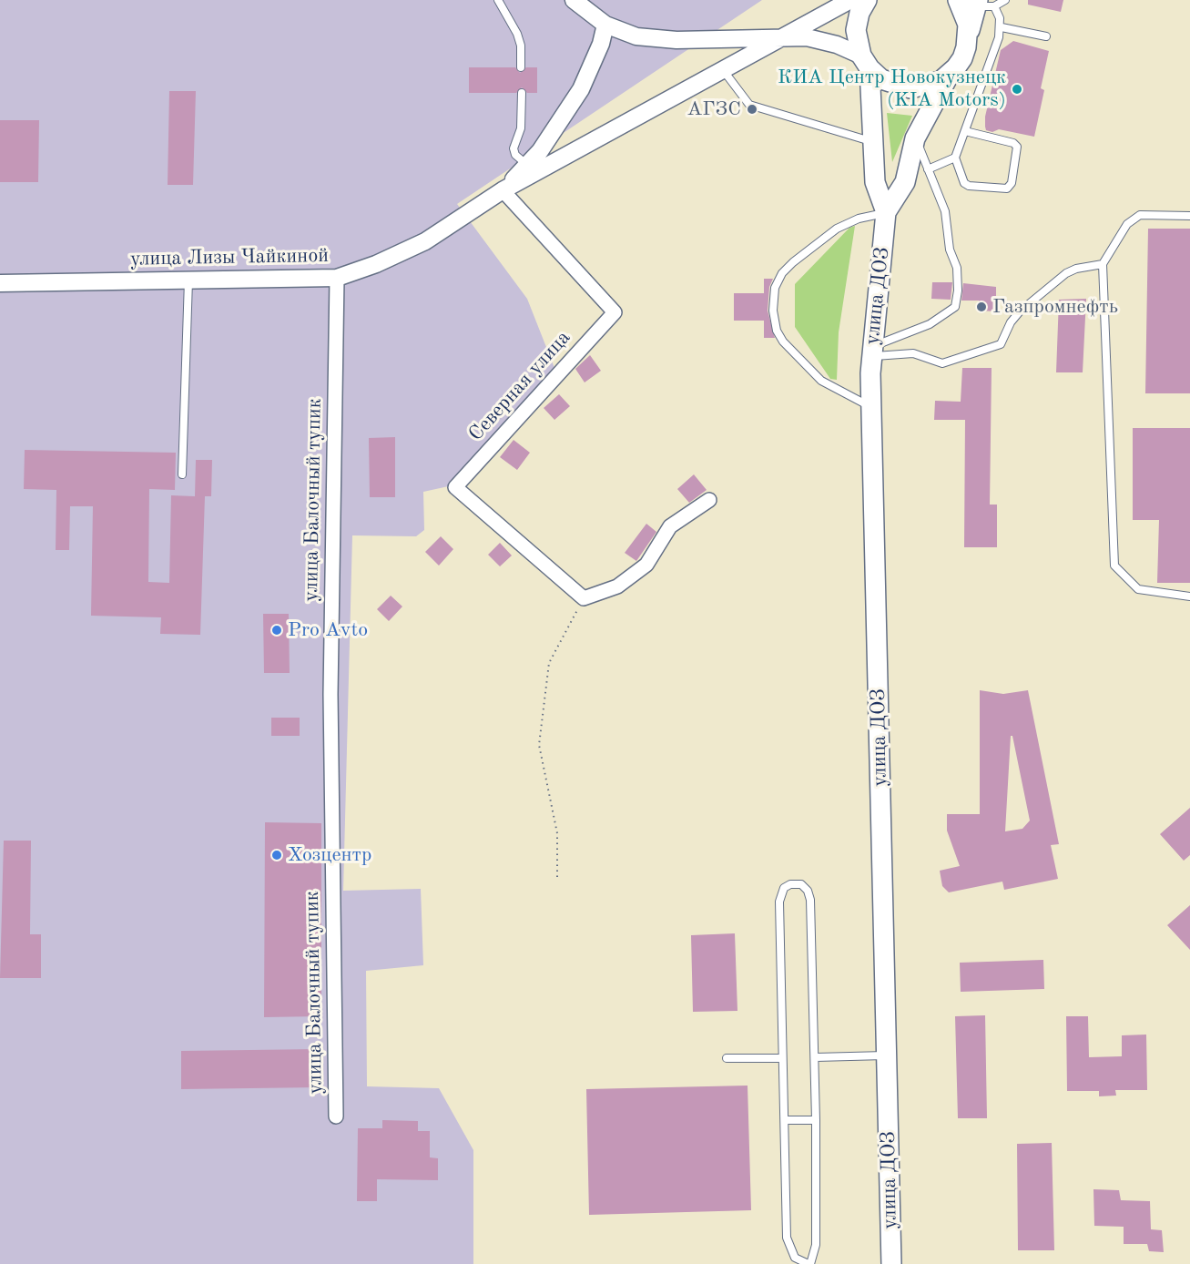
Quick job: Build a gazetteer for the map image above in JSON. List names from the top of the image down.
{
  "streets": {
    "main road": ["улица ДОЗ"],
    "street": ["улица Лизы Чайкиной", "Северная улица", "улица Балочный тупик"]
  },
  "crossings": [
    ["улица Лизы Чайкиной", "Северная улица"],
    ["улица Лизы Чайкиной", "улица Балочный тупик"]
  ],
  "places": [
    "КИА Центр Новокузнецк (KIA Motors)",
    "АГЗС",
    "Газпромнефть",
    "Pro Аvto",
    "Хозцентр"
  ]
}
